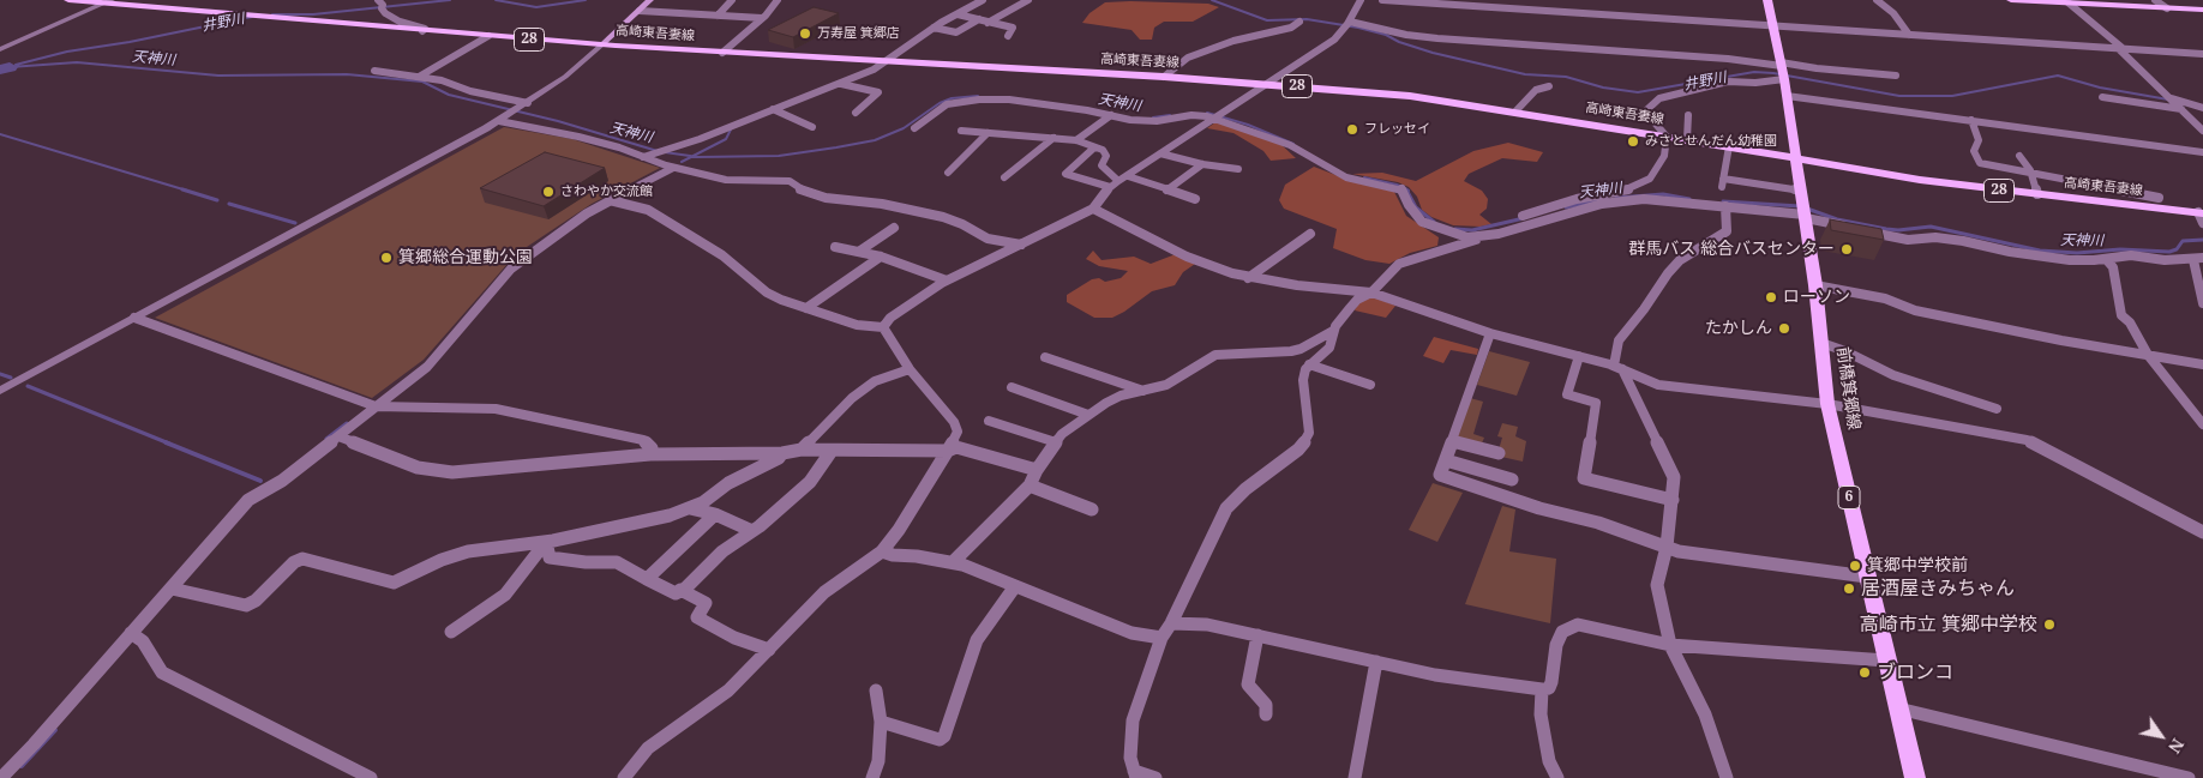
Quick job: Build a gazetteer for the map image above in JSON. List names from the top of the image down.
{
  "streets": {
    "main road": [
      "高崎東吾妻線",
      "28",
      "前橋箕郷線",
      "6"
    ]
  },
  "crossings": [
    ["高崎東吾妻線", "前橋箕郷線"]
  ],
  "water": ["井野川", "天神川"],
  "places": [
    "万寿屋 箕郷店",
    "フレッセイ",
    "みさとせんだん幼稚園",
    "さわやか交流館",
    "群馬バス 総合バスセンター",
    "箕郷総合運動公園",
    "ローソン",
    "たかしん",
    "箕郷中学校前",
    "居酒屋きみちゃん",
    "高崎市立 箕郷中学校",
    "ブロンコ"
  ],
  "north": "bottom right"
}
